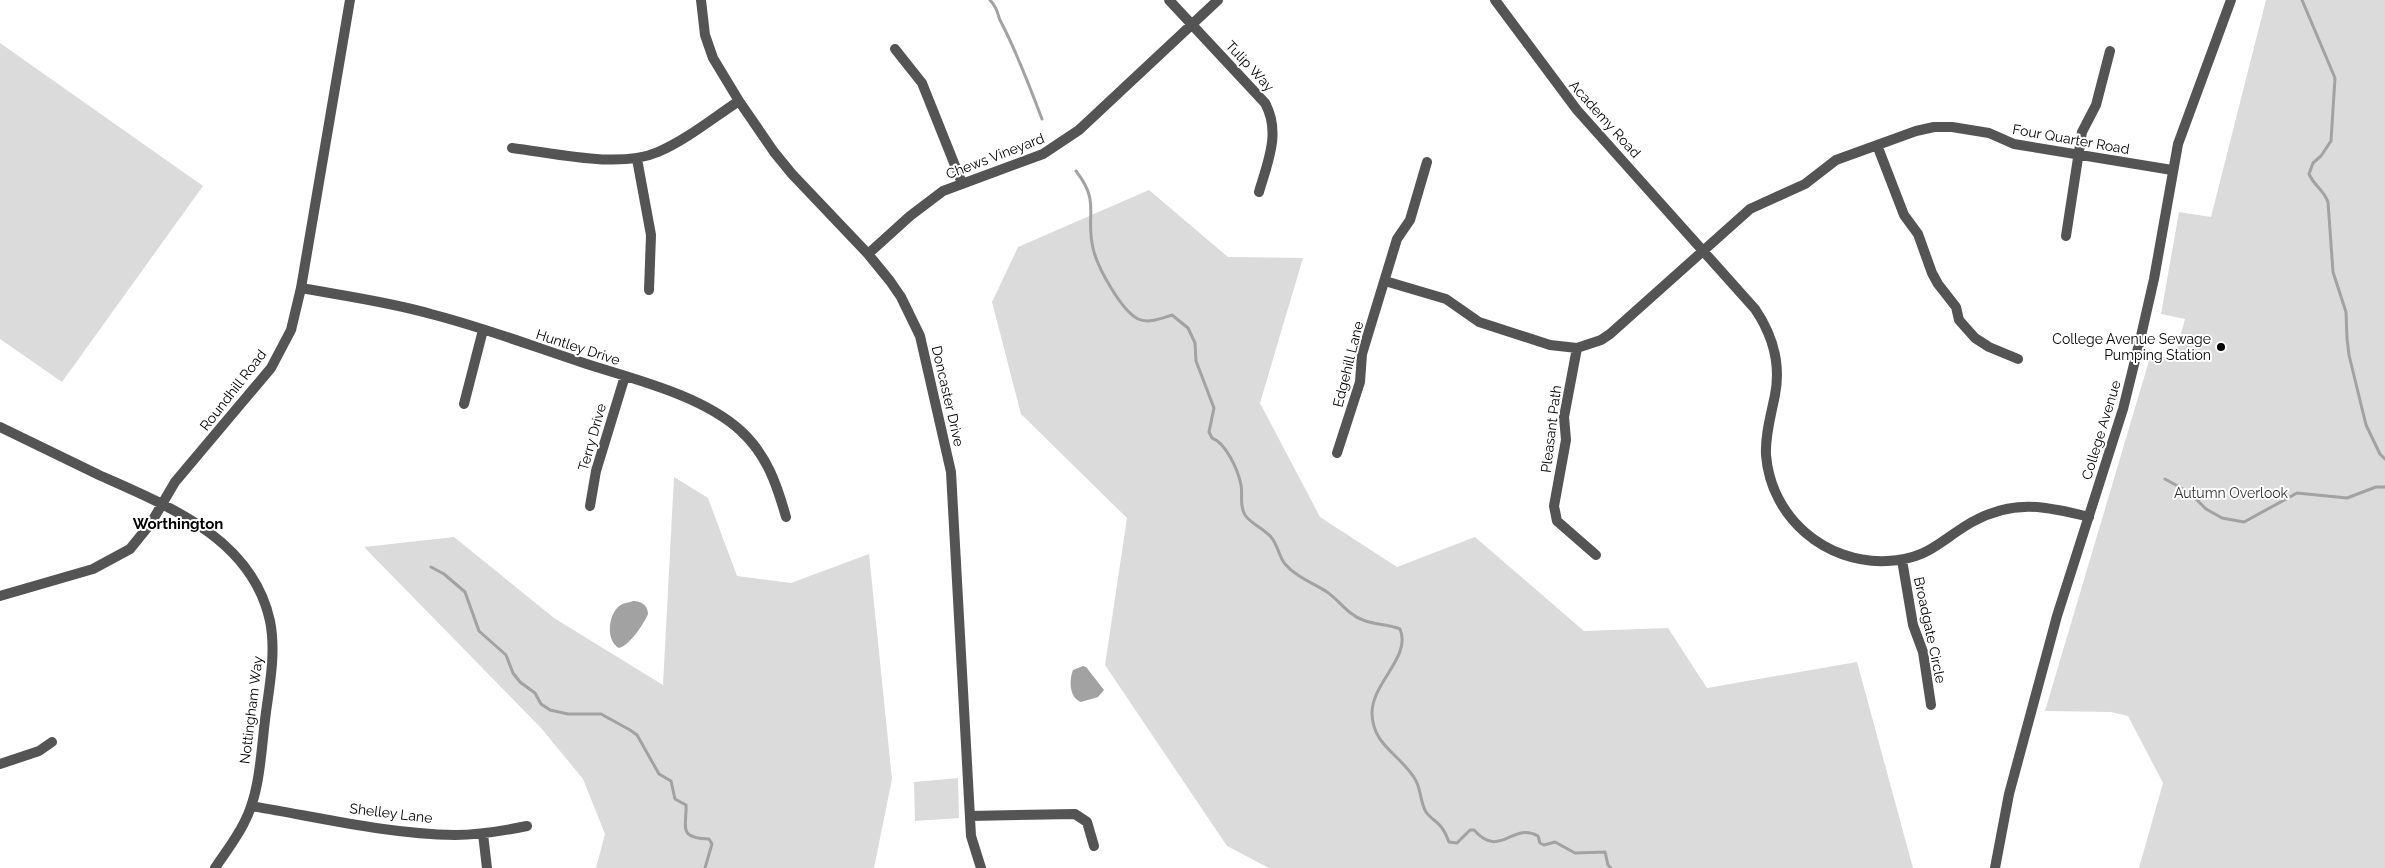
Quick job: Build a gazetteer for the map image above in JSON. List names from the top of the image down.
{
  "streets": {
    "street": [
      "Tulip Way",
      "Academy Road",
      "Four Quarter Road",
      "Chews Vineyard",
      "Huntley Drive",
      "Edgehill Lane",
      "Roundhill Road",
      "Doncaster Drive",
      "Pleasant Path",
      "College Avenue",
      "Terry Drive",
      "Broadgate Circle",
      "Nottingham Way",
      "Shelley Lane"
    ]
  },
  "crossings": [
    ["Tulip Way", "Chews Vineyard"],
    ["Academy Road", "Four Quarter Road"],
    ["Academy Road", "College Avenue"],
    ["Academy Road", "Broadgate Circle"],
    ["Four Quarter Road", "Pleasant Path"],
    ["Four Quarter Road", "College Avenue"],
    ["Chews Vineyard", "Doncaster Drive"],
    ["Huntley Drive", "Roundhill Road"],
    ["Huntley Drive", "Terry Drive"],
    ["Roundhill Road", "Nottingham Way"],
    ["Nottingham Way", "Shelley Lane"]
  ],
  "districts": ["Worthington"],
  "parks": ["Autumn Overlook"],
  "places": ["College Avenue Sewage Pumping Station"]
}
